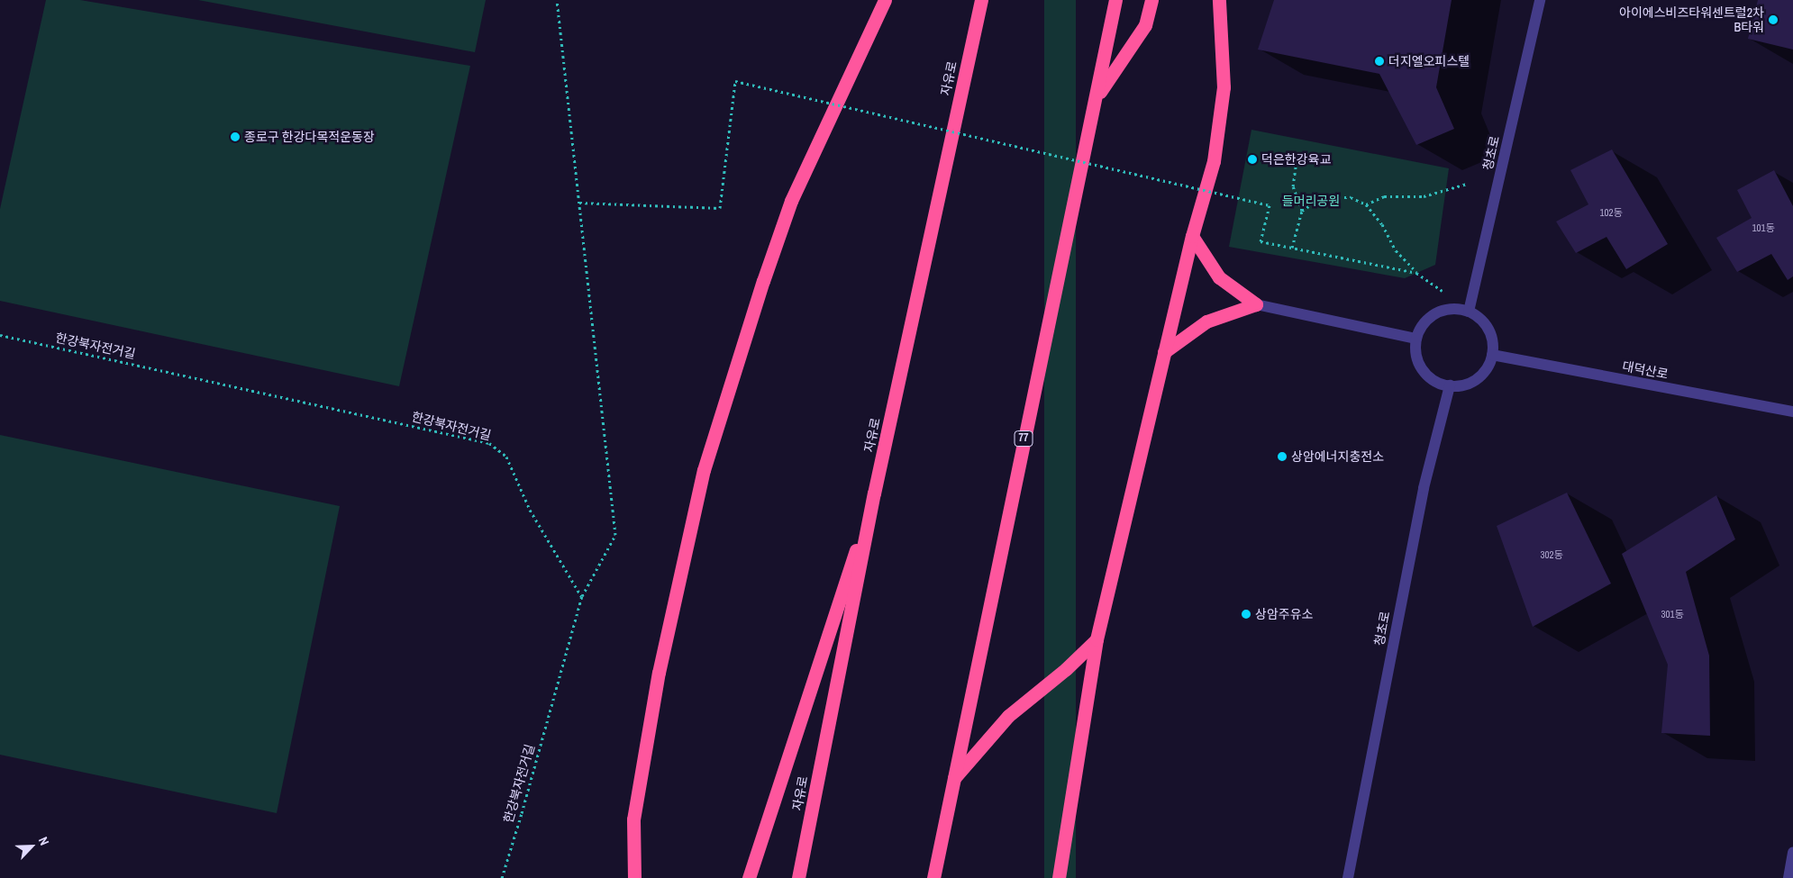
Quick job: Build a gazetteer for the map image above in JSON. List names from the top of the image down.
{
  "streets": {
    "highway": ["자유로", "77"],
    "street": ["청초로", "대덕산로"],
    "path": ["한강북자전거길"]
  },
  "crossings": [
    ["청초로", "대덕산로"]
  ],
  "parks": ["들머리공원"],
  "places": [
    "아이에스비즈타워센트럴2차 B타워",
    "더지엘오피스텔",
    "종로구 한강다목적운동장",
    "덕은한강육교",
    "상암에너지충전소",
    "상암주유소"
  ],
  "house_numbers": [
    "102동",
    "101동",
    "302동",
    "301동"
  ],
  "north": "top right"
}
